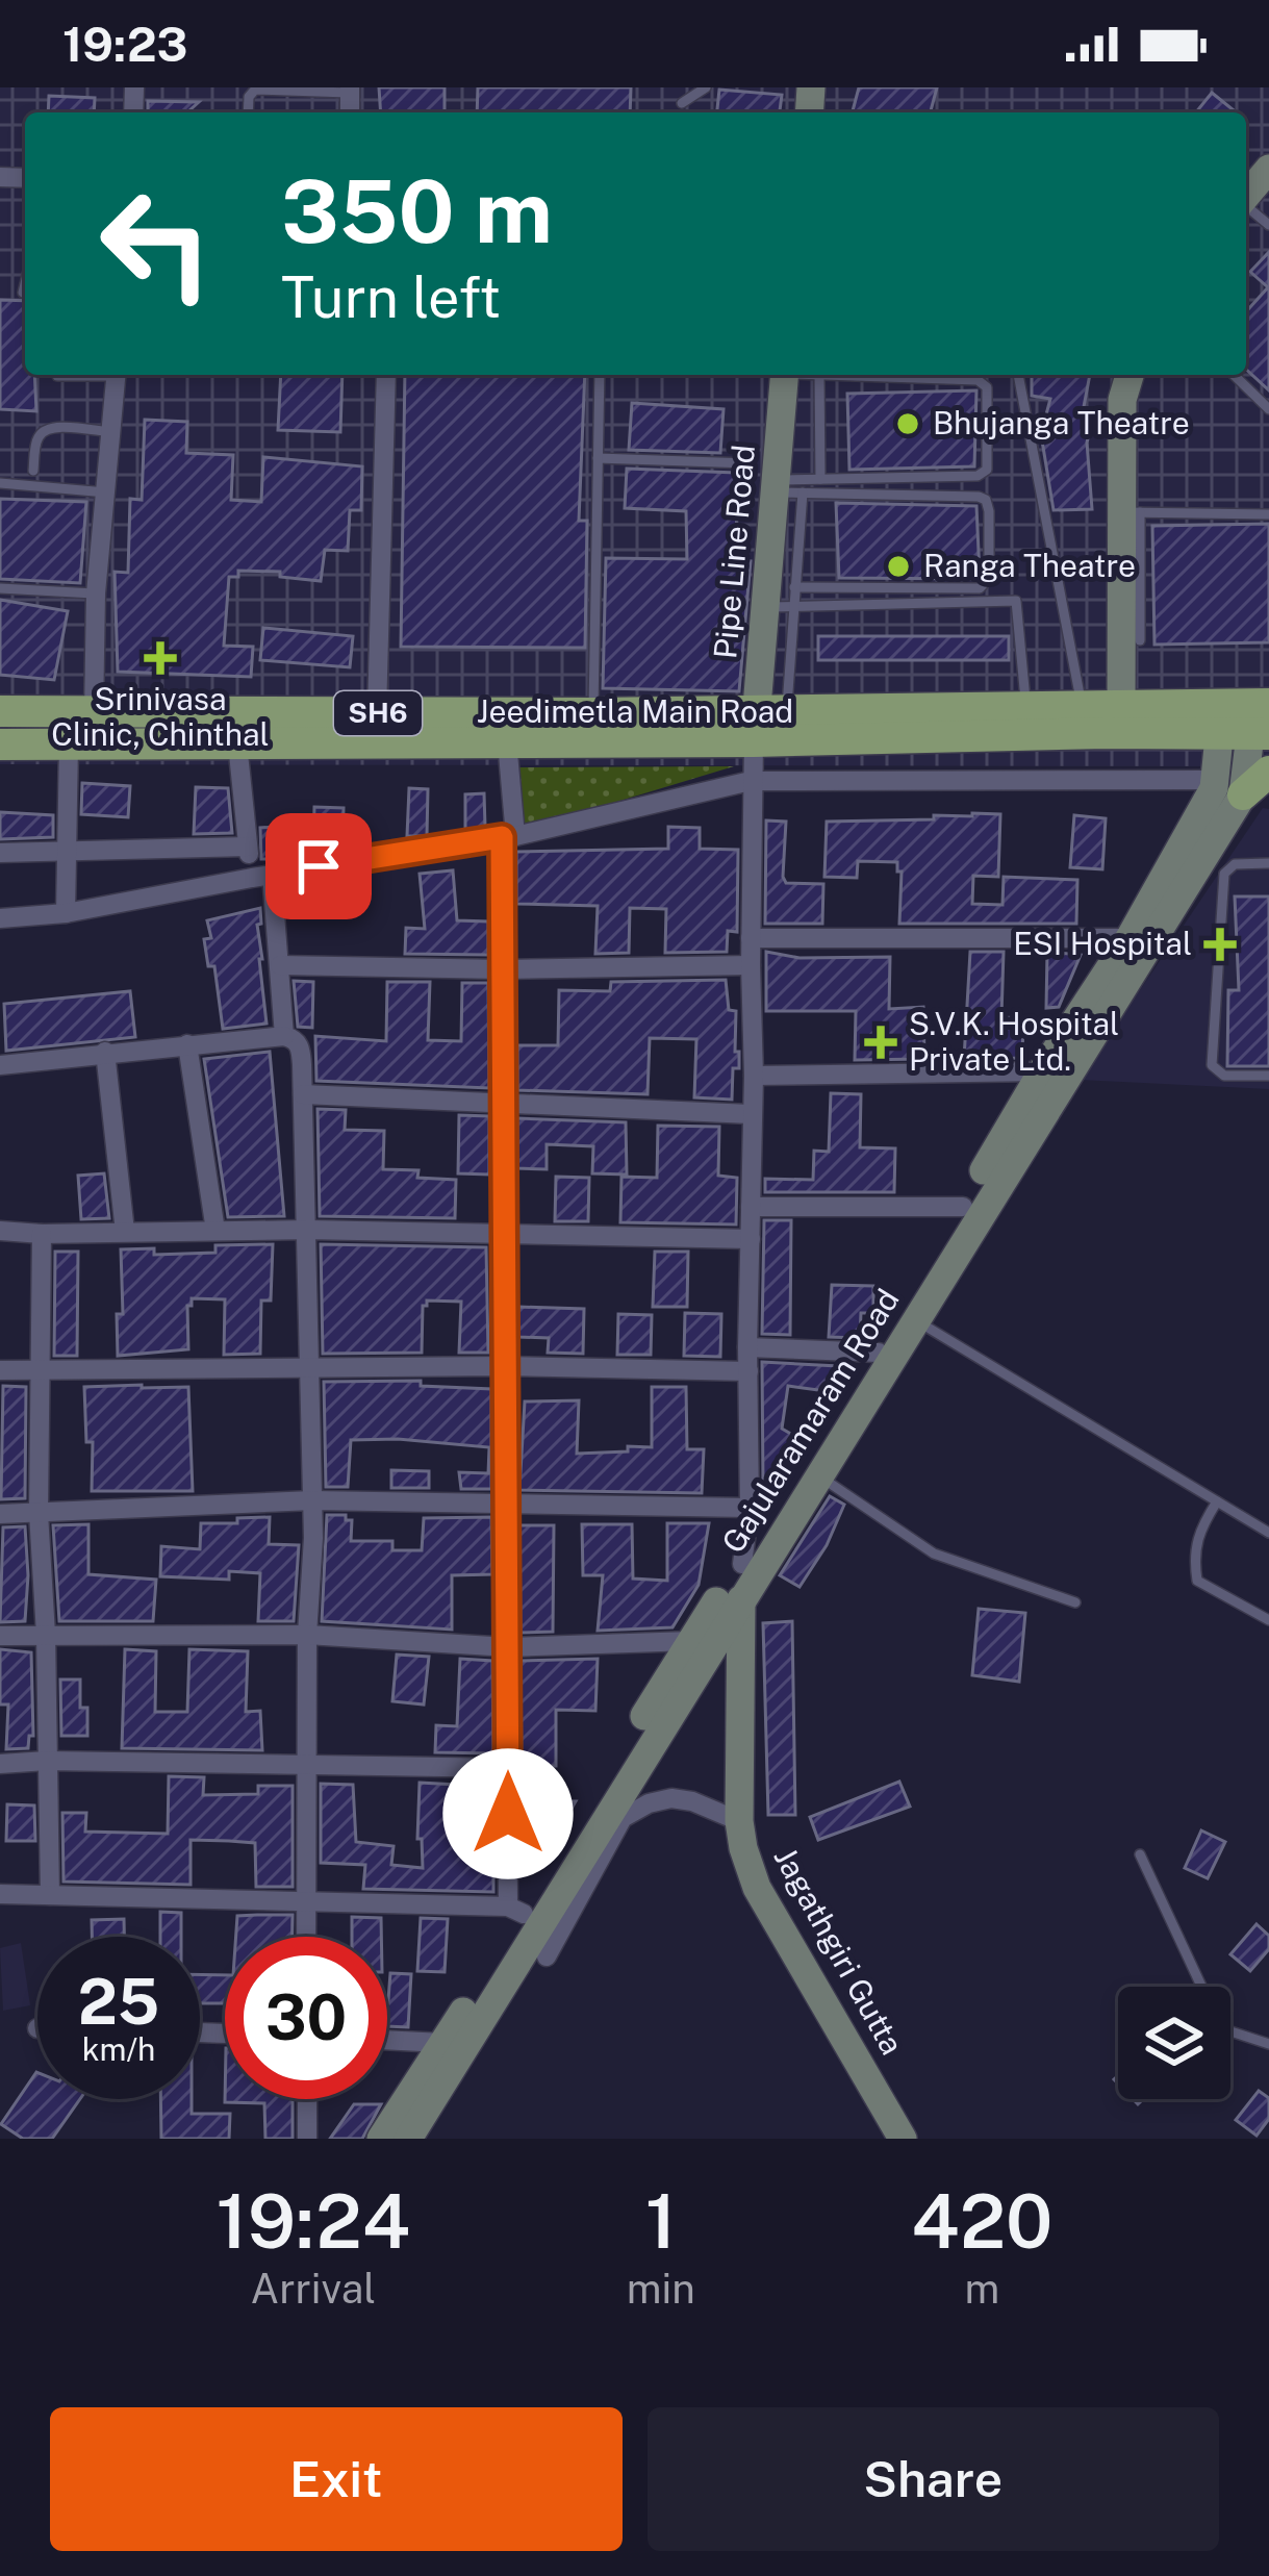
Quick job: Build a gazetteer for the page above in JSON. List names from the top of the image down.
{
  "streets": {
    "main road": [
      "Pipe Line Road",
      "Jeedimetla Main Road",
      "SH6",
      "Gajularamaram Road",
      "Jagathgiri Gutta"
    ]
  },
  "crossings": [
    ["Pipe Line Road", "Jeedimetla Main Road"],
    ["Jeedimetla Main Road", "Gajularamaram Road"],
    ["Gajularamaram Road", "Jagathgiri Gutta"]
  ],
  "places": {
    "other": ["Bhujanga Theatre", "Ranga Theatre"],
    "health": ["Srinivasa Clinic, Chinthal", "ESI Hospital", "S.V.K. Hospital Private Ltd."]
  },
  "page": {
    "status": "19:23",
    "turn": ["350 m", "Turn left"],
    "speed": "25 km/h",
    "limit": "30",
    "eta": [
      "19:24",
      "Arrival",
      "1",
      "min",
      "420",
      "m"
    ],
    "buttons": ["Exit", "Share"]
  }
}
